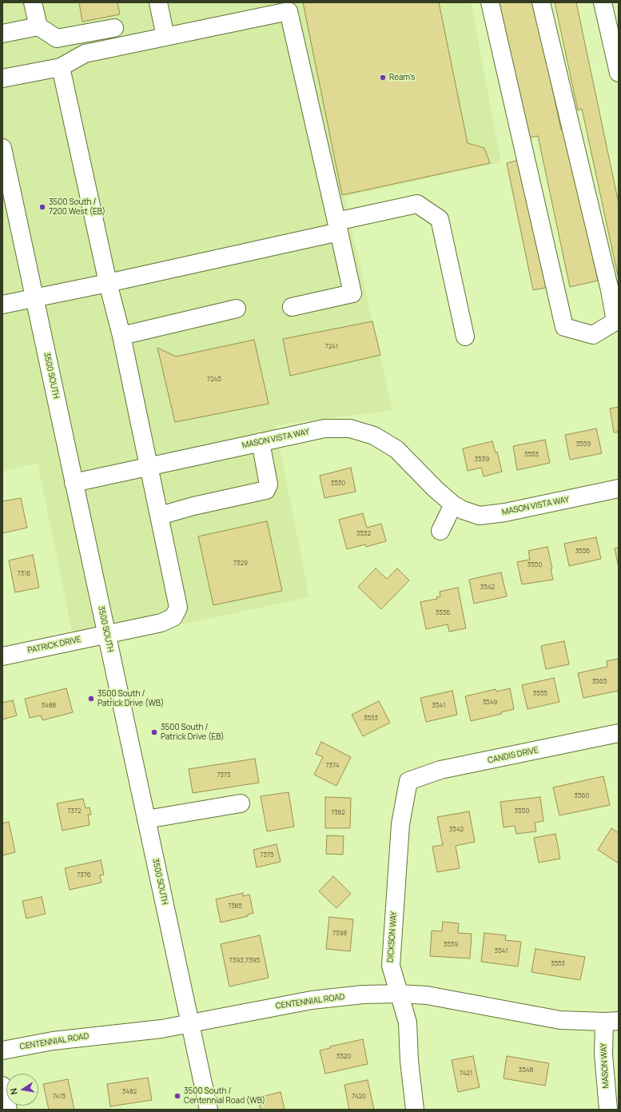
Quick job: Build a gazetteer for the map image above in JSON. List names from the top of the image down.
{
  "streets": {
    "street": [
      "3500 SOUTH",
      "MASON VISTA WAY",
      "PATRICK DRIVE",
      "CANDIS DRIVE",
      "DICKSON WAY",
      "CENTENNIAL ROAD",
      "MASON WAY"
    ]
  },
  "crossings": [
    ["3500 SOUTH", "MASON VISTA WAY"],
    ["3500 SOUTH", "PATRICK DRIVE"],
    ["3500 SOUTH", "CENTENNIAL ROAD"],
    ["MASON VISTA WAY", "PATRICK DRIVE"],
    ["CANDIS DRIVE", "DICKSON WAY"],
    ["DICKSON WAY", "CENTENNIAL ROAD"],
    ["CENTENNIAL ROAD", "MASON WAY"]
  ],
  "places": [
    "Ream's",
    "3500 South / 7200 West (EB)",
    "3500 South / Patrick Drive (WB)",
    "3500 South / Patrick Drive (EB)",
    "3500 South / Centennial Road (WB)"
  ],
  "house_numbers": [
    "7241",
    "7245",
    "3559",
    "3553",
    "3539",
    "3530",
    "3532",
    "3556",
    "7329",
    "3550",
    "7316",
    "3542",
    "3536",
    "3565",
    "3555",
    "3549",
    "3488",
    "3541",
    "3533",
    "7374",
    "7373",
    "3560",
    "7372",
    "3550",
    "7382",
    "3542",
    "7375",
    "7376",
    "7385",
    "7398",
    "3539",
    "3541",
    "7393;7395",
    "3553",
    "3520",
    "3548",
    "7421",
    "3482",
    "7415",
    "7420"
  ],
  "north": "left"
}
